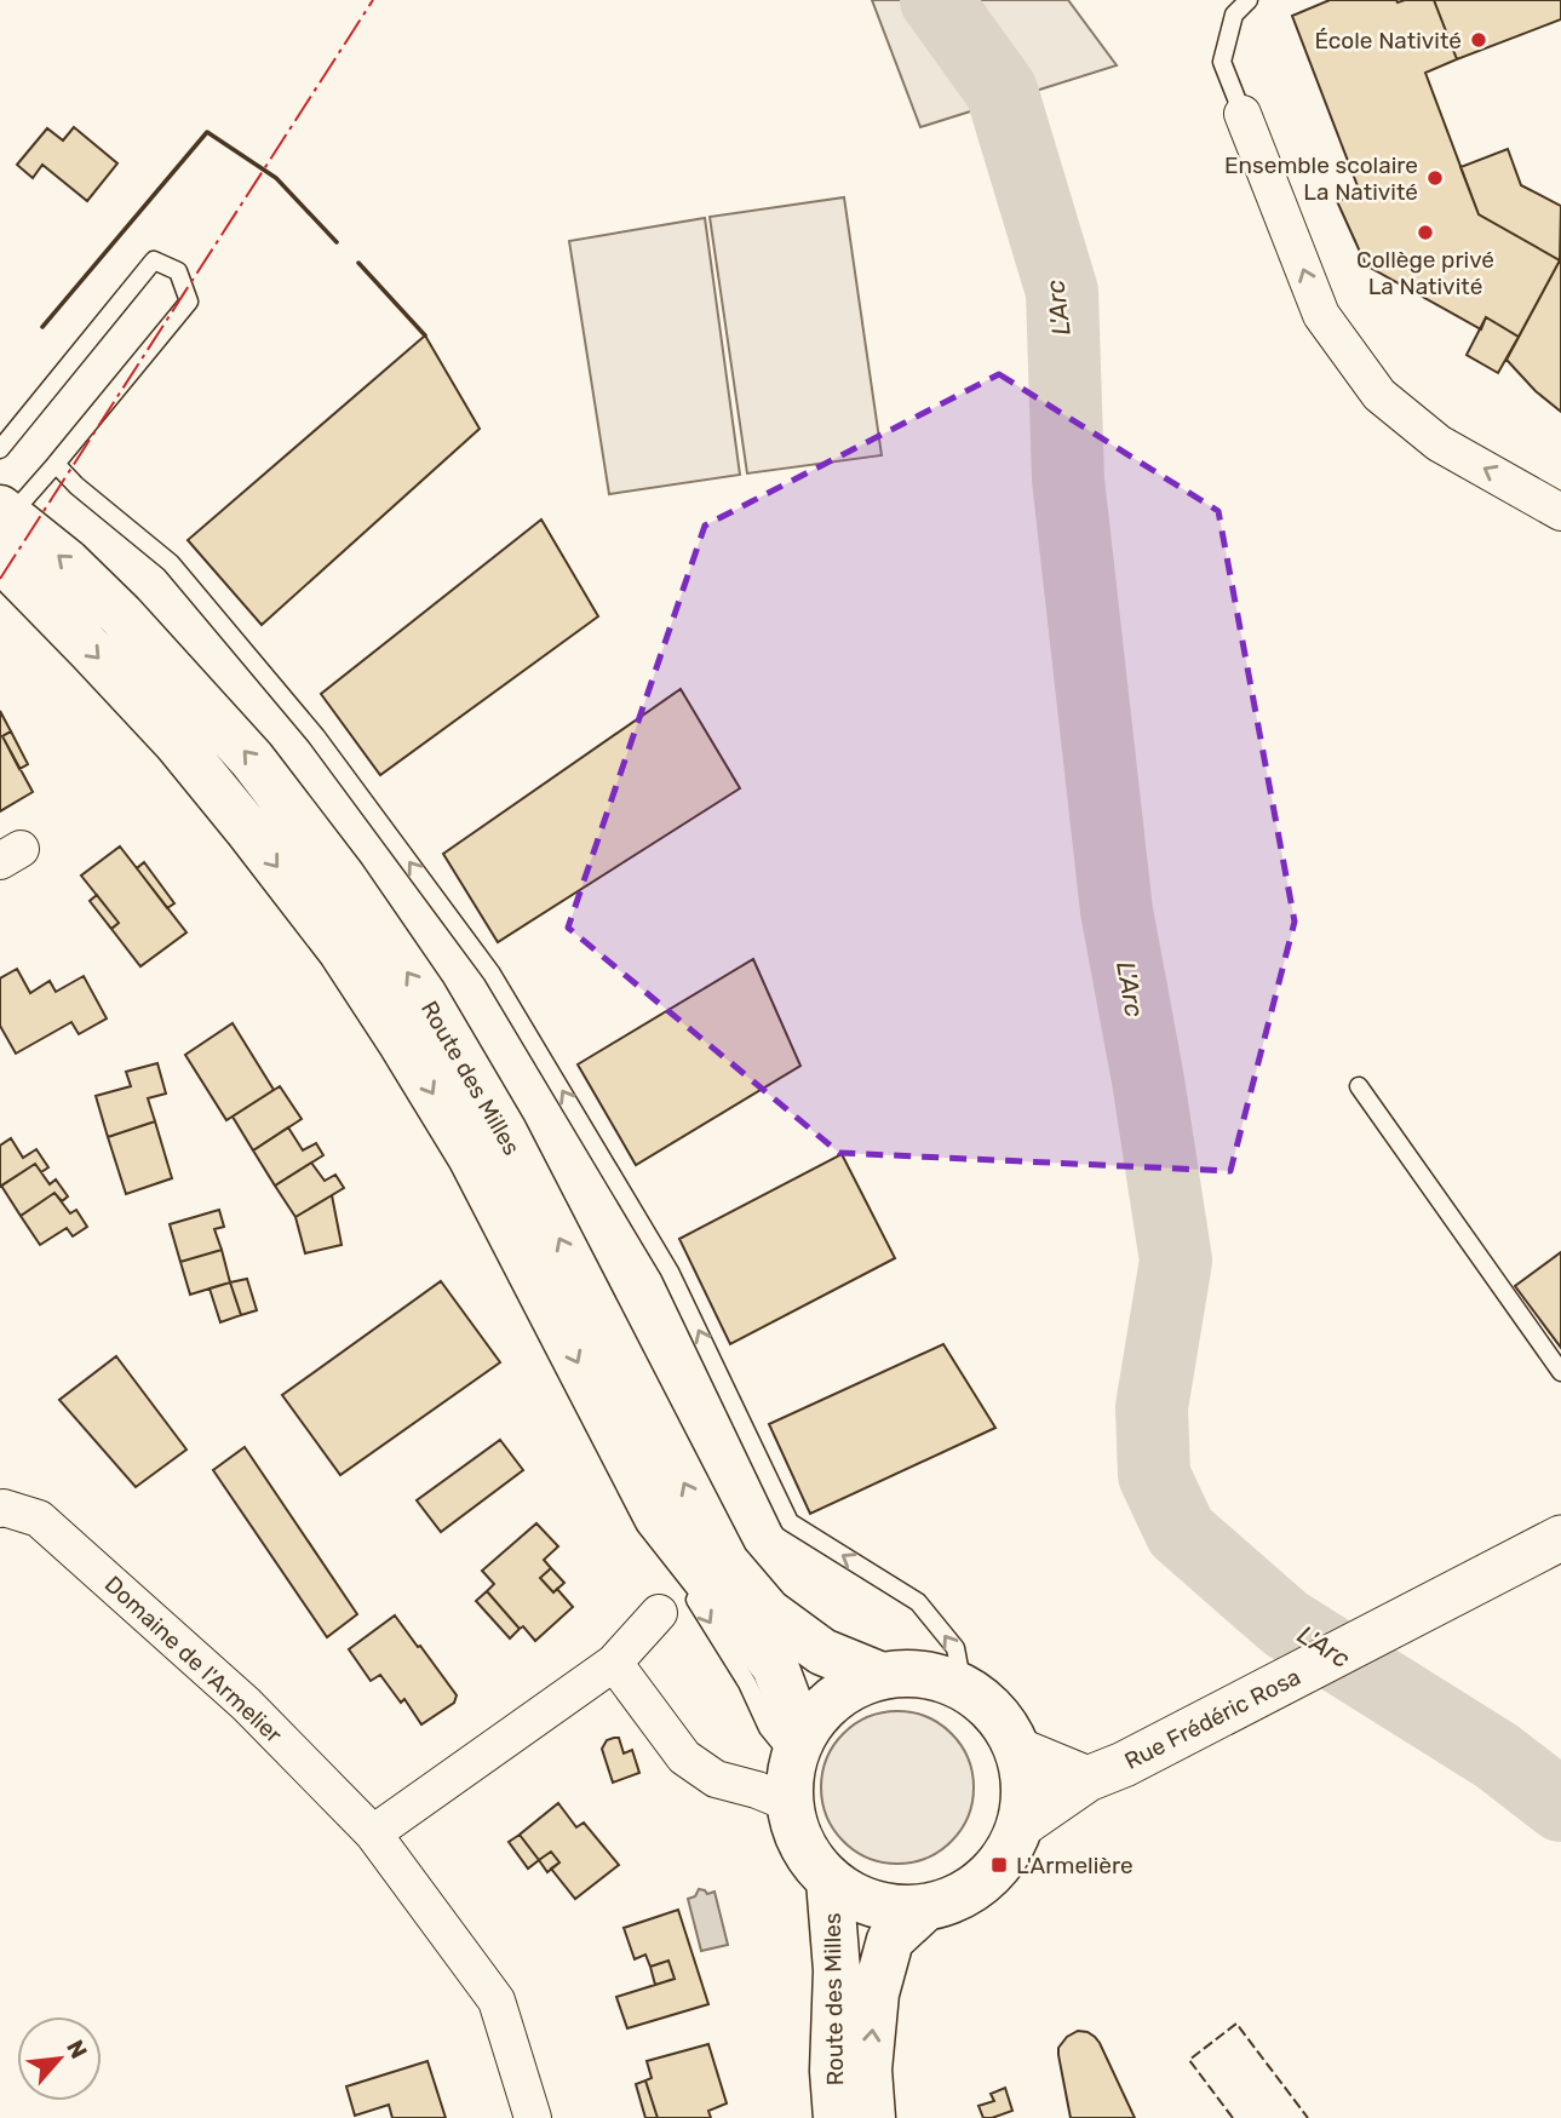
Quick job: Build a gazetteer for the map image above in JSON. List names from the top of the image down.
{
  "streets": {
    "main road": ["Route des Milles"],
    "street": ["Domaine de l'Armelier", "Rue Frédéric Rosa"]
  },
  "crossings": [
    ["Route des Milles", "Rue Frédéric Rosa"]
  ],
  "water": ["L'Arc"],
  "places": {
    "other": ["École Nativité", "Ensemble scolaire La Nativité", "Collège privé La Nativité"],
    "transit": ["L'Armelière"]
  },
  "north": "top right"
}
